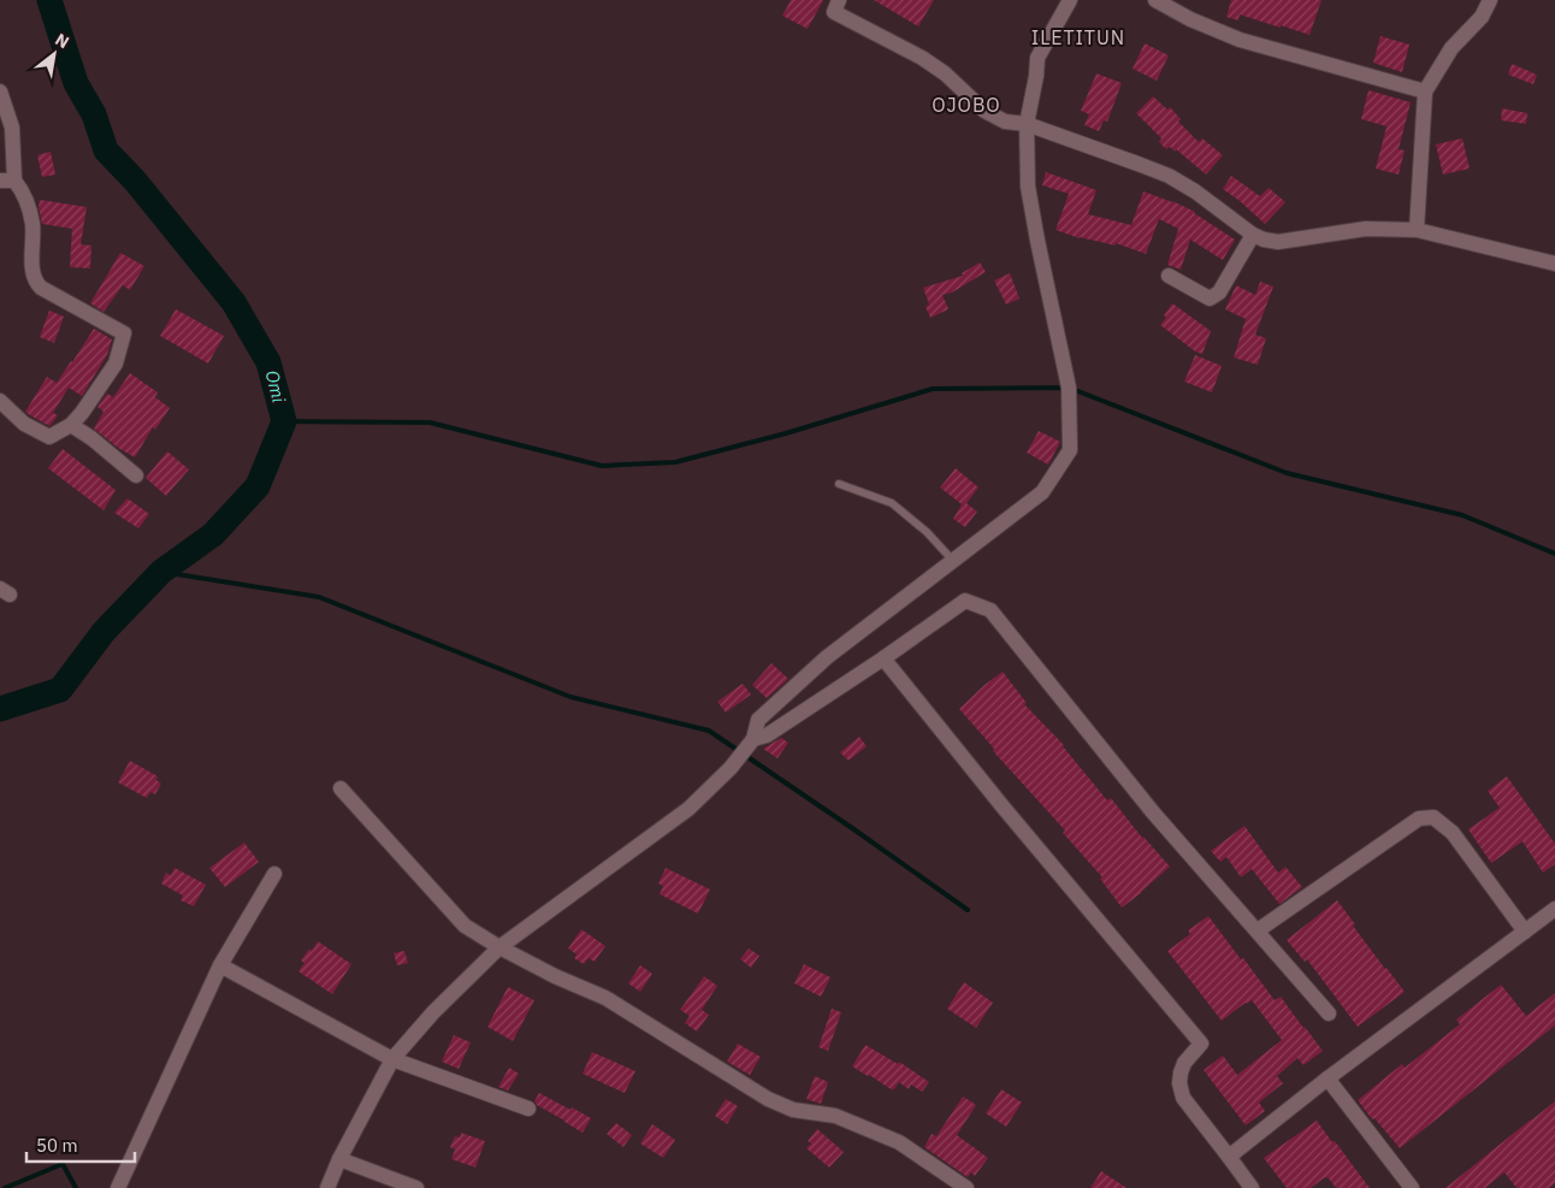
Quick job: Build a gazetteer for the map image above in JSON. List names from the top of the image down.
{
  "districts": ["ILETITUN", "OJOBO"],
  "water": ["Omi"],
  "scale_bar": "50 m",
  "north": "top right"
}
